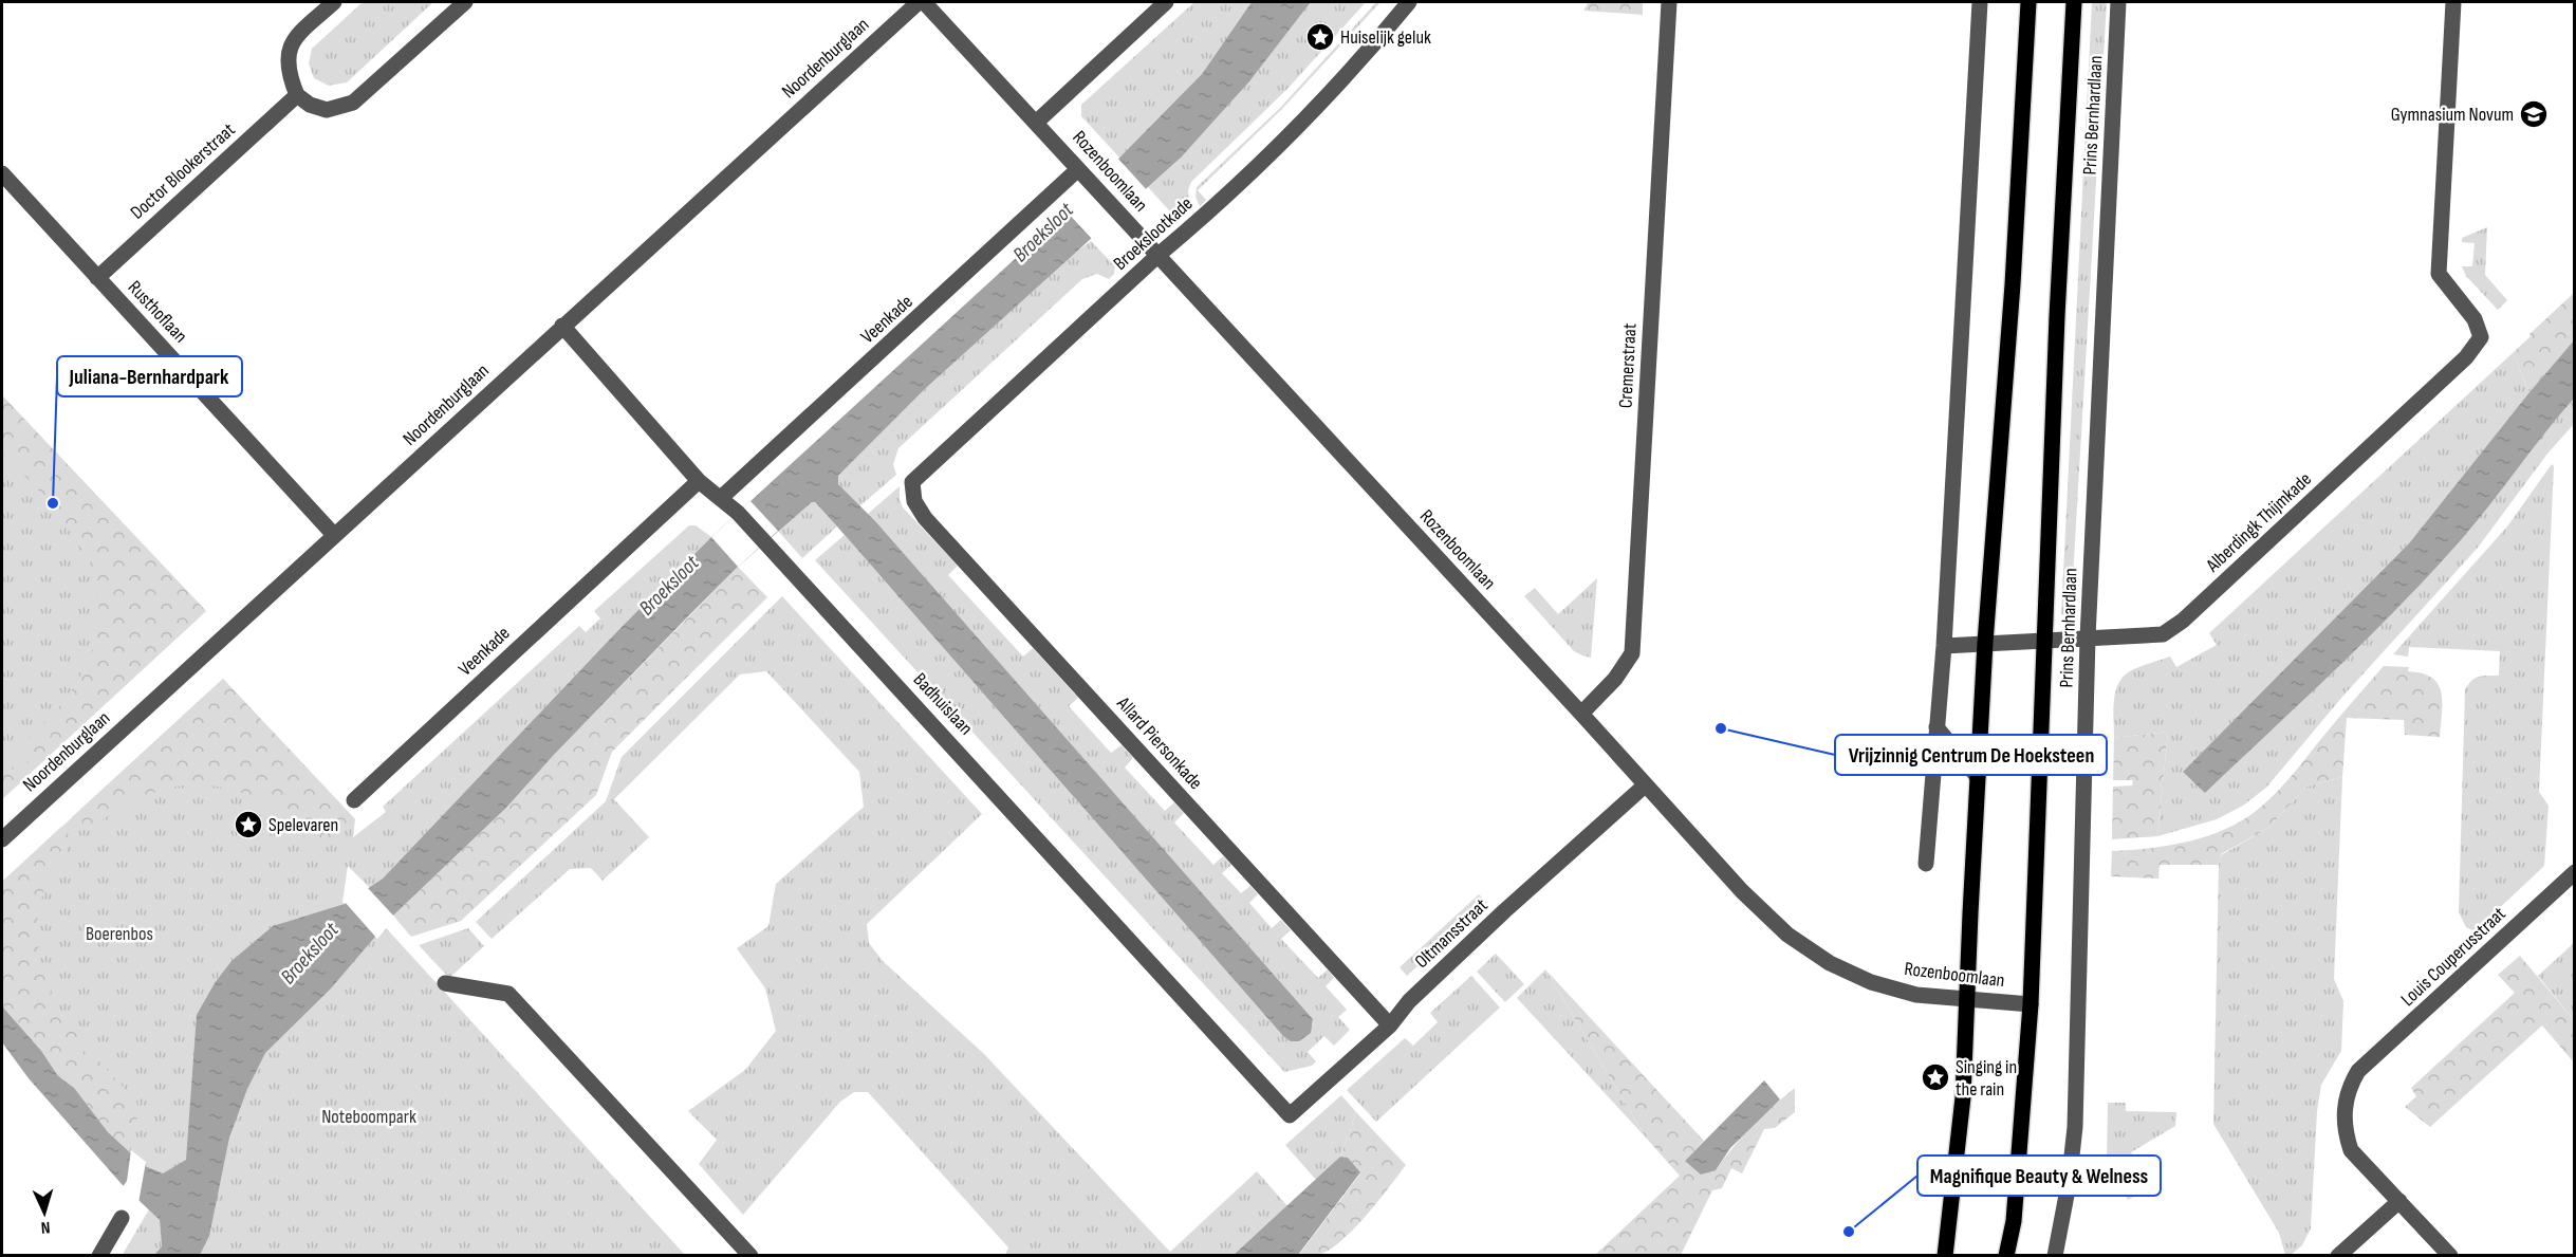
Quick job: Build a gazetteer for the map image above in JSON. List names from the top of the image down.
{
  "streets": {
    "main road": ["Prins Bernhardlaan"],
    "street": [
      "Noordenburglaan",
      "Doctor Blookerstraat",
      "Rozenboomlaan",
      "Broekslootkade",
      "Rusthoflaan",
      "Veenkade",
      "Cremerstraat",
      "Alberdingk Thijmkade",
      "Badhuislaan",
      "Allard Piersonkade",
      "Oltmansstraat",
      "Louis Couperusstraat"
    ]
  },
  "crossings": [
    ["Noordenburglaan", "Rusthoflaan"],
    ["Noordenburglaan", "Badhuislaan"],
    ["Prins Bernhardlaan", "Rozenboomlaan"],
    ["Prins Bernhardlaan", "Alberdingk Thijmkade"],
    ["Doctor Blookerstraat", "Rusthoflaan"],
    ["Rozenboomlaan", "Broekslootkade"],
    ["Rozenboomlaan", "Veenkade"],
    ["Rozenboomlaan", "Cremerstraat"],
    ["Rozenboomlaan", "Oltmansstraat"],
    ["Broekslootkade", "Allard Piersonkade"],
    ["Veenkade", "Badhuislaan"],
    ["Badhuislaan", "Oltmansstraat"],
    ["Allard Piersonkade", "Oltmansstraat"]
  ],
  "water": ["Broeksloot"],
  "parks": ["Boerenbos", "Noteboompark"],
  "places": {
    "place": ["Huiselijk geluk", "Spelevaren", "Singing in the rain"],
    "school or university": ["Gymnasium Novum"],
    "other": ["Juliana-Bernhardpark", "Vrijzinnig Centrum De Hoeksteen", "Magnifique Beauty & Welness"]
  },
  "north": "bottom"
}
